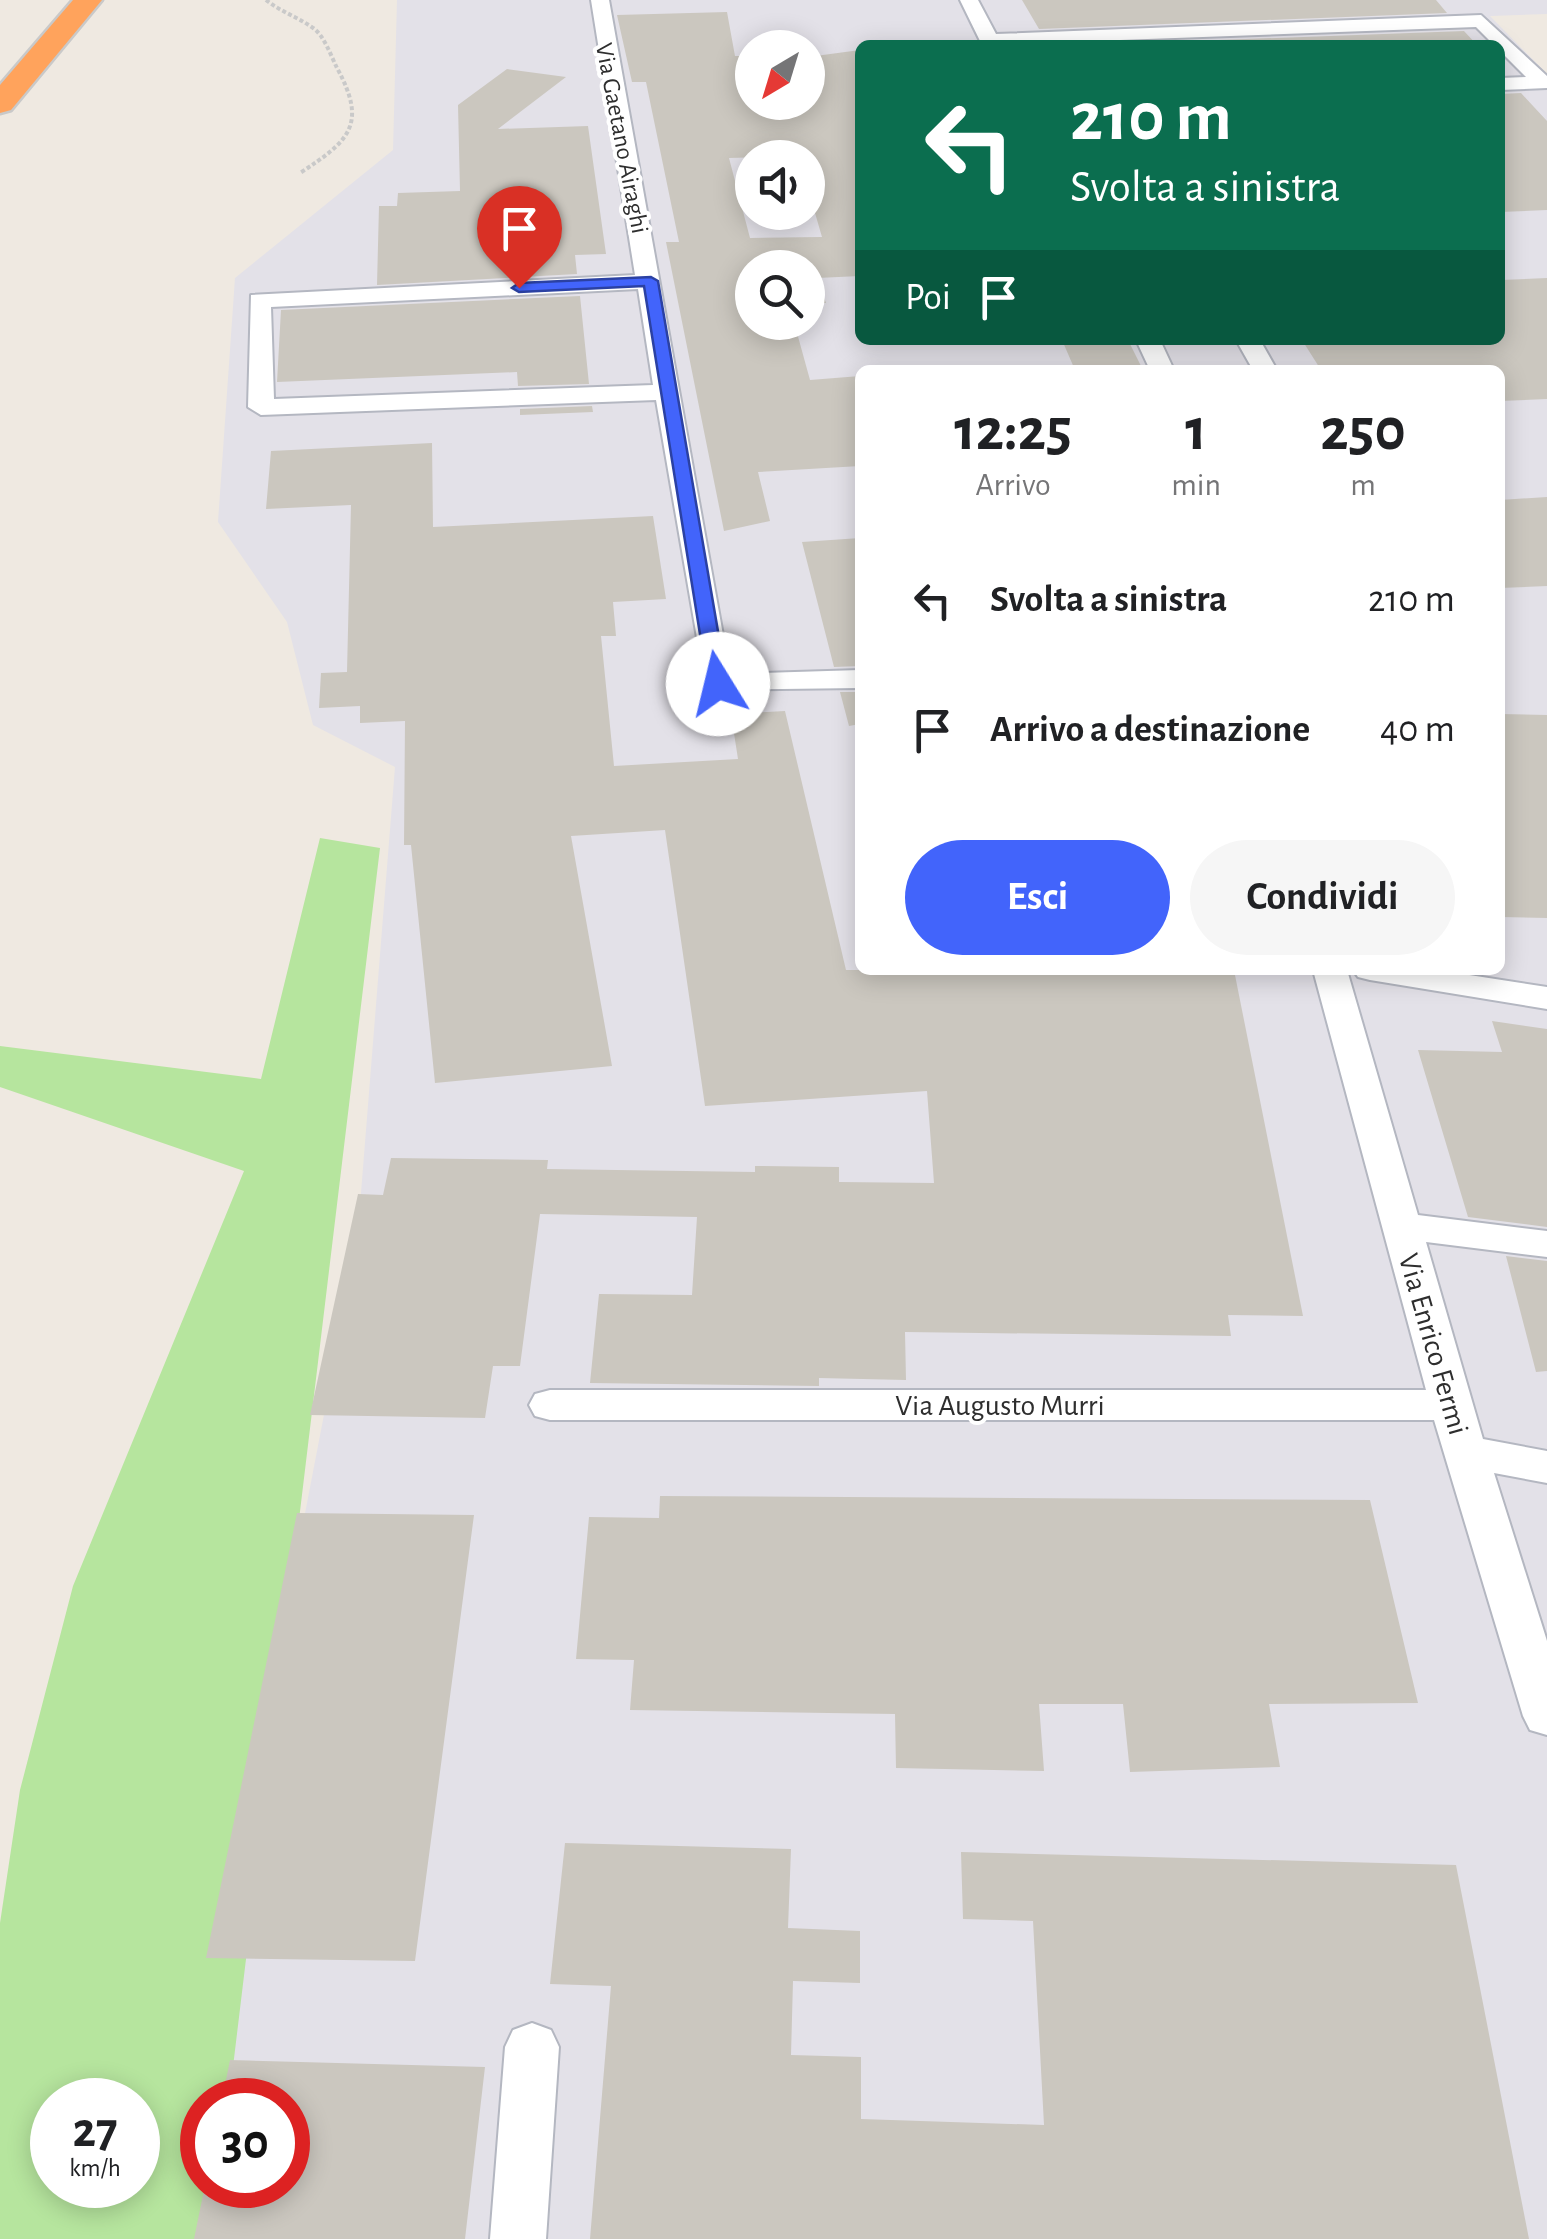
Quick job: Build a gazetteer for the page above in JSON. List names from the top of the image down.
{
  "streets": {
    "street": ["Via Gaetano Airaghi", "Via Enrico Fermi", "Via Augusto Murri"]
  },
  "crossings": [
    ["Via Enrico Fermi", "Via Augusto Murri"]
  ],
  "north": "bottom left",
  "page": {
    "turn": ["210 m", "Svolta a sinistra"],
    "then": "Poi",
    "eta": [
      "12:25",
      "Arrivo",
      "1",
      "min",
      "250",
      "m"
    ],
    "list": [
      {
        "name": "Svolta a sinistra",
        "value": "210 m"
      },
      {
        "name": "Arrivo a destinazione",
        "value": "40 m"
      }
    ],
    "buttons": ["Esci", "Condividi"],
    "speed": "27 km/h",
    "limit": "30"
  }
}
